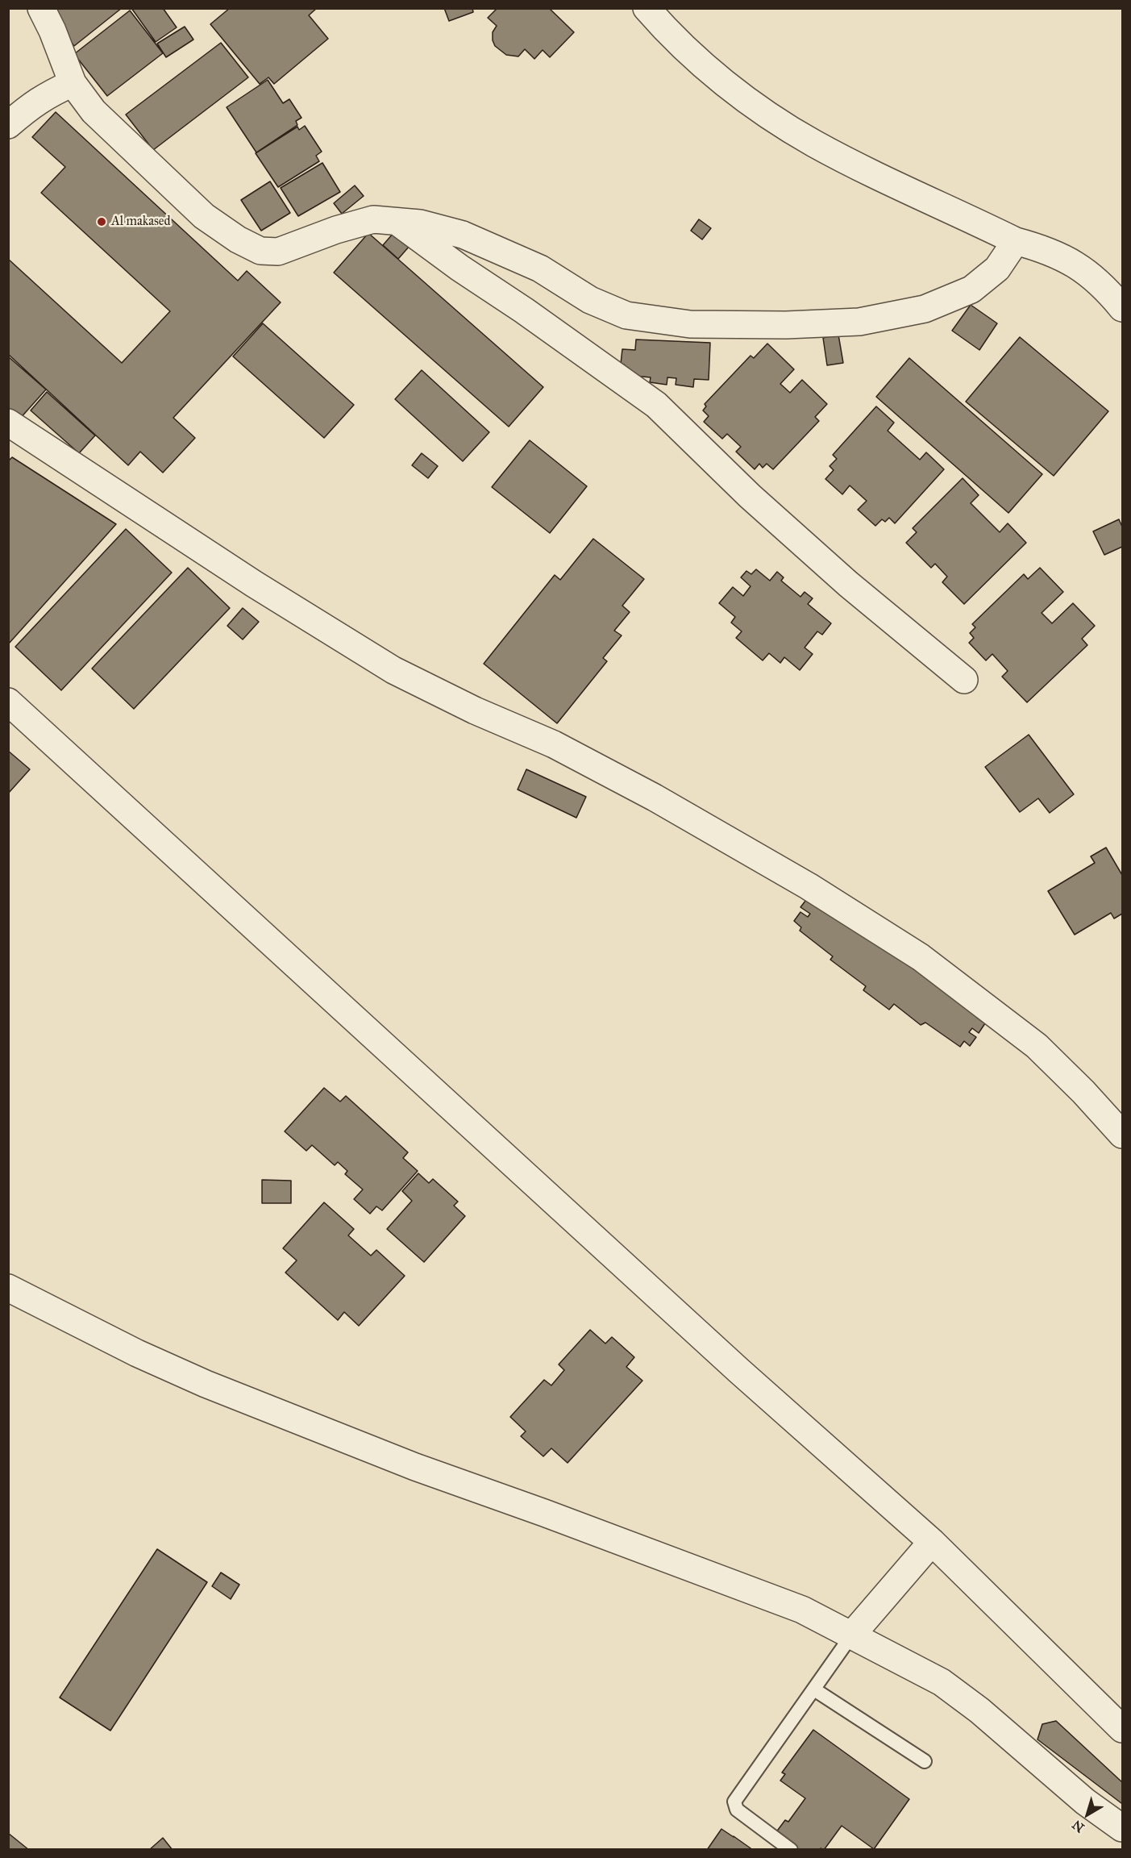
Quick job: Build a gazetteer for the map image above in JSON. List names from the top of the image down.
{
  "places": ["Al makased"],
  "north": "bottom left"
}
